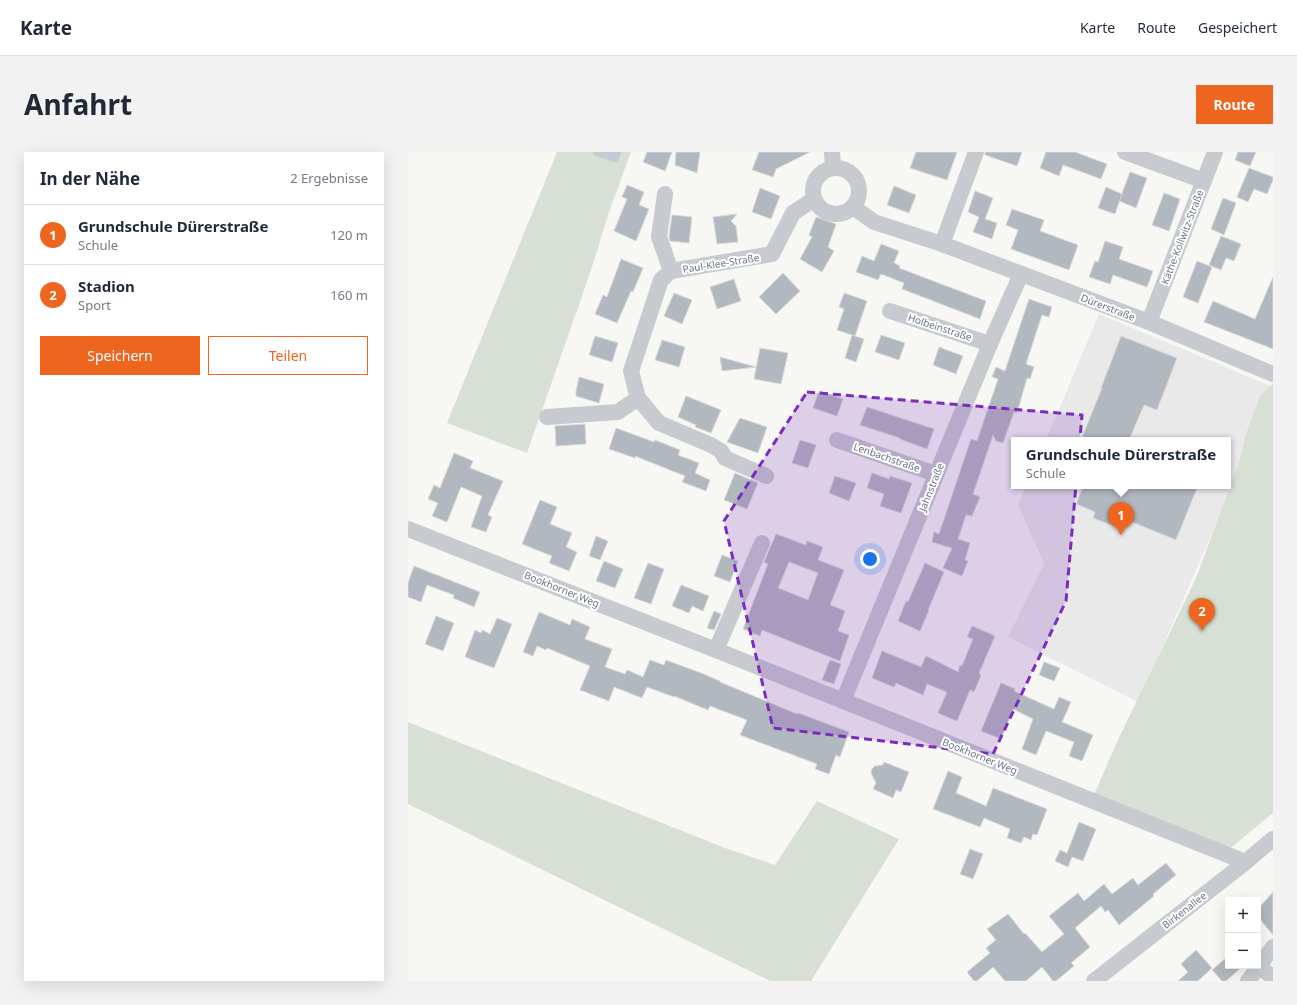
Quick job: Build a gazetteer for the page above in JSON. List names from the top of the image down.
{
  "streets": {
    "street": [
      "Käthe-Kollwitz-Straße",
      "Paul-Klee-Straße",
      "Dürerstraße",
      "Holbeinstraße",
      "Lenbachstraße",
      "Jahnstraße",
      "Bookhorner Weg",
      "Birkenallee"
    ]
  },
  "crossings": [
    ["Käthe-Kollwitz-Straße", "Dürerstraße"],
    ["Paul-Klee-Straße", "Dürerstraße"],
    ["Dürerstraße", "Jahnstraße"],
    ["Holbeinstraße", "Jahnstraße"],
    ["Lenbachstraße", "Jahnstraße"],
    ["Jahnstraße", "Bookhorner Weg"],
    ["Bookhorner Weg", "Birkenallee"]
  ],
  "page": {
    "header": "Karte",
    "nav": ["Karte", "Route", "Gespeichert"],
    "title": "Anfahrt",
    "buttons": [
      "Route",
      ["Speichern", "Teilen"]
    ],
    "heading": ["In der Nähe", "2 Ergebnisse"],
    "list": [
      {
        "mark": "1",
        "name": "Grundschule Dürerstraße",
        "note": "Schule",
        "value": "120 m"
      },
      {
        "mark": "2",
        "name": "Stadion",
        "note": "Sport",
        "value": "160 m"
      }
    ],
    "popup": ["Grundschule Dürerstraße", "Schule"],
    "pins": ["1", "2"],
    "map_buttons": ["+", "−"]
  }
}
